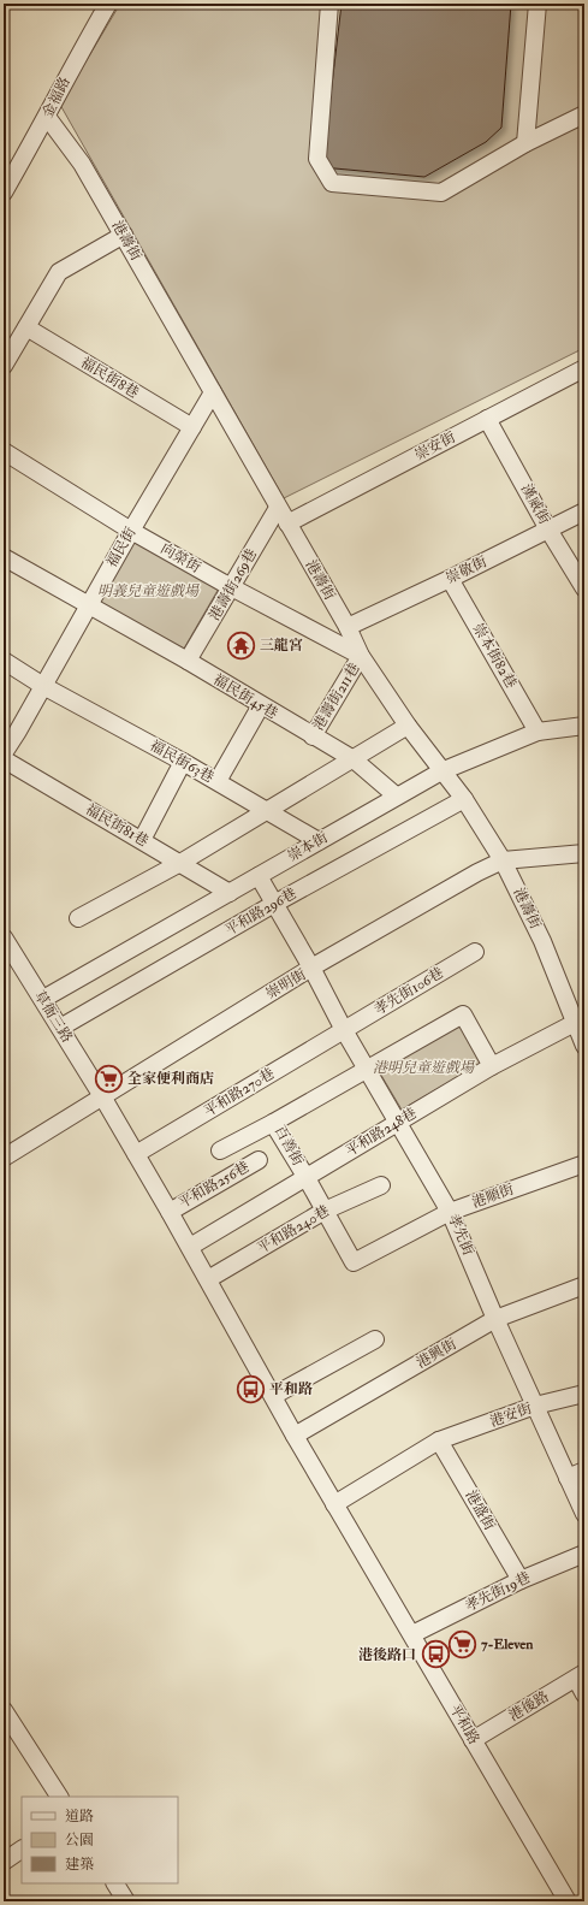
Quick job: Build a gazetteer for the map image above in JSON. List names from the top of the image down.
{
  "streets": {
    "street": [
      "金福路",
      "港壽街",
      "福民街8巷",
      "崇安街",
      "漢威街",
      "福民街",
      "向榮街",
      "崇敬街",
      "港壽街269巷",
      "崇本街82巷",
      "福民街45巷",
      "港壽街211巷",
      "福民街63巷",
      "福民街81巷",
      "崇本街",
      "平和路296巷",
      "崇明街",
      "孝先街106巷",
      "草衙三路",
      "平和路270巷",
      "平和路248巷",
      "百善街",
      "平和路256巷",
      "港順街",
      "平和路240巷",
      "孝先街",
      "港興街",
      "港安街",
      "港盛街",
      "孝先街19巷",
      "港後路",
      "平和路"
    ]
  },
  "crossings": [
    ["金福路", "港壽街"],
    ["港壽街", "崇安街"],
    ["港壽街", "福民街"],
    ["港壽街", "向榮街"],
    ["港壽街", "崇敬街"],
    ["港壽街", "港壽街269巷"],
    ["港壽街", "港壽街211巷"],
    ["港壽街", "崇本街"],
    ["港壽街", "平和路296巷"],
    ["港壽街", "崇明街"],
    ["港壽街", "平和路248巷"],
    ["福民街8巷", "福民街"],
    ["崇安街", "漢威街"],
    ["漢威街", "崇敬街"],
    ["福民街", "向榮街"],
    ["福民街", "福民街45巷"],
    ["福民街", "福民街63巷"],
    ["向榮街", "港壽街269巷"],
    ["向榮街", "港壽街211巷"],
    ["崇敬街", "崇本街82巷"],
    ["港壽街269巷", "福民街45巷"],
    ["崇本街82巷", "崇本街"],
    ["福民街45巷", "港壽街211巷"],
    ["福民街45巷", "崇本街"],
    ["福民街63巷", "崇本街"],
    ["福民街81巷", "崇本街"],
    ["崇本街", "草衙三路"],
    ["崇本街", "孝先街"],
    ["平和路296巷", "草衙三路"],
    ["平和路296巷", "孝先街"],
    ["崇明街", "草衙三路"],
    ["崇明街", "孝先街"],
    ["崇明街", "平和路"],
    ["孝先街106巷", "平和路270巷"],
    ["孝先街106巷", "孝先街"],
    ["草衙三路", "平和路"],
    ["平和路270巷", "孝先街"],
    ["平和路270巷", "平和路"],
    ["平和路248巷", "百善街"],
    ["平和路248巷", "孝先街"],
    ["平和路248巷", "平和路"],
    ["百善街", "港順街"],
    ["百善街", "平和路240巷"],
    ["百善街", "孝先街"],
    ["平和路256巷", "平和路"],
    ["港順街", "孝先街"],
    ["平和路240巷", "平和路"],
    ["孝先街", "港興街"],
    ["孝先街", "港安街"],
    ["港興街", "平和路"],
    ["港安街", "港盛街"],
    ["港安街", "平和路"],
    ["港盛街", "孝先街19巷"],
    ["孝先街19巷", "平和路"],
    ["港後路", "平和路"]
  ],
  "parks": ["明義兒童遊戲場", "港明兒童遊戲場"],
  "places": {
    "temple": ["三龍宮"],
    "supermarket": ["全家便利商店", "7-Eleven"],
    "bus stop": ["平和路", "港後路口"]
  },
  "legend": ["道路", "公園", "建築"]
}
